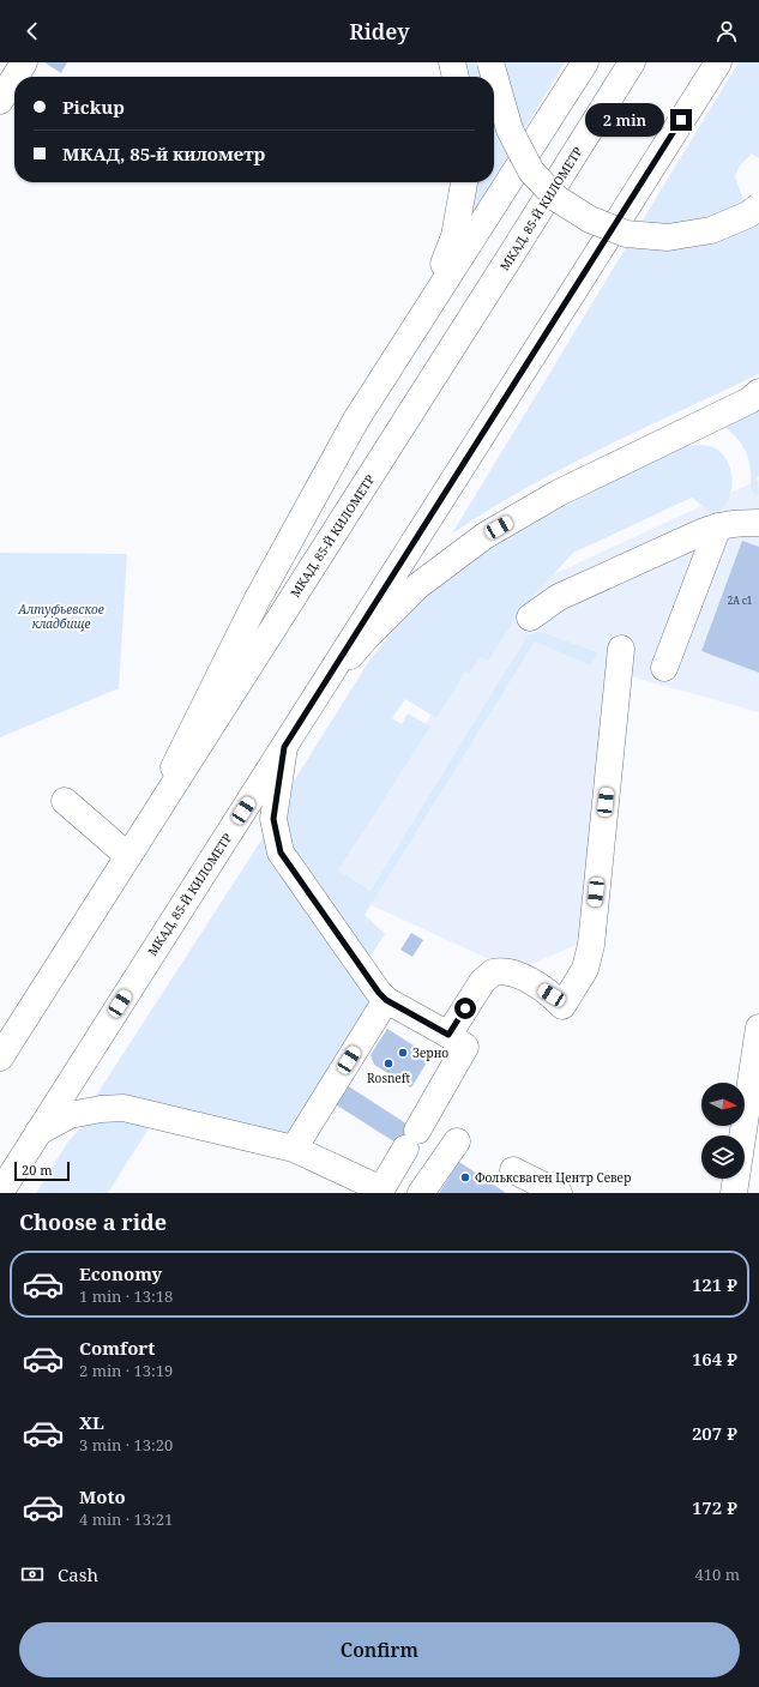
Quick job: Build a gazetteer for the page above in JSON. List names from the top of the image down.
{
  "streets": {
    "main road": ["МКАД, 85-Й КИЛОМЕТР"]
  },
  "parks": ["Алтуфьевское кладбище"],
  "places": ["Зерно", "Rosneft", "Фольксваген Центр Север"],
  "house_numbers": ["2А с1"],
  "scale_bar": "20 m",
  "north": "right",
  "page": {
    "header": "Ridey",
    "banner": ["Pickup", "МКАД, 85-й километр"],
    "bubble": "2 min",
    "scale": "20 m",
    "heading": "Choose a ride",
    "list": [
      {
        "name": "Economy",
        "note": "1 min · 13:18",
        "value": "121 ₽"
      },
      {
        "name": "Comfort",
        "note": "2 min · 13:19",
        "value": "164 ₽"
      },
      {
        "name": "XL",
        "note": "3 min · 13:20",
        "value": "207 ₽"
      },
      {
        "name": "Moto",
        "note": "4 min · 13:21",
        "value": "172 ₽"
      }
    ],
    "pay": ["Cash", "410 m"],
    "buttons": "Confirm"
  }
}
